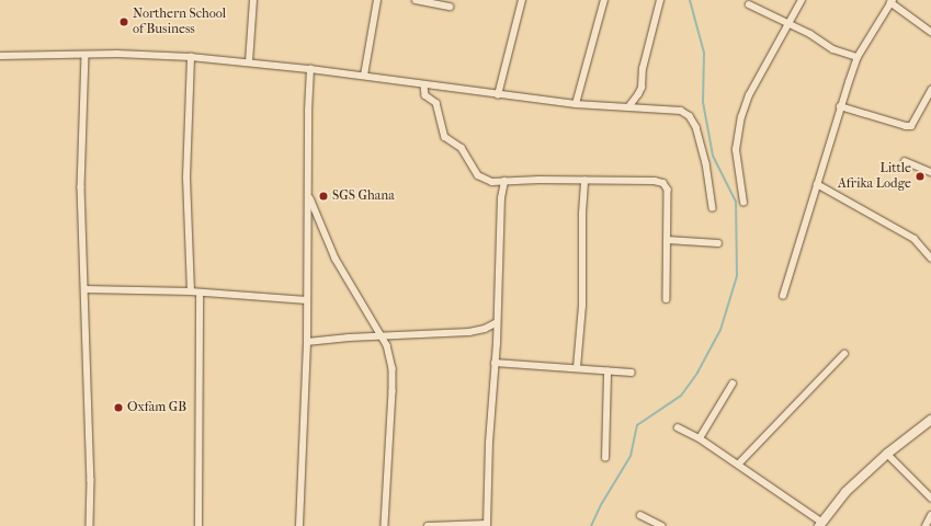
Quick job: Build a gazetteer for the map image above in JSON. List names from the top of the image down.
{
  "places": [
    "Northern School of Business",
    "Little Afrika Lodge",
    "SGS Ghana",
    "Oxfam GB"
  ]
}
